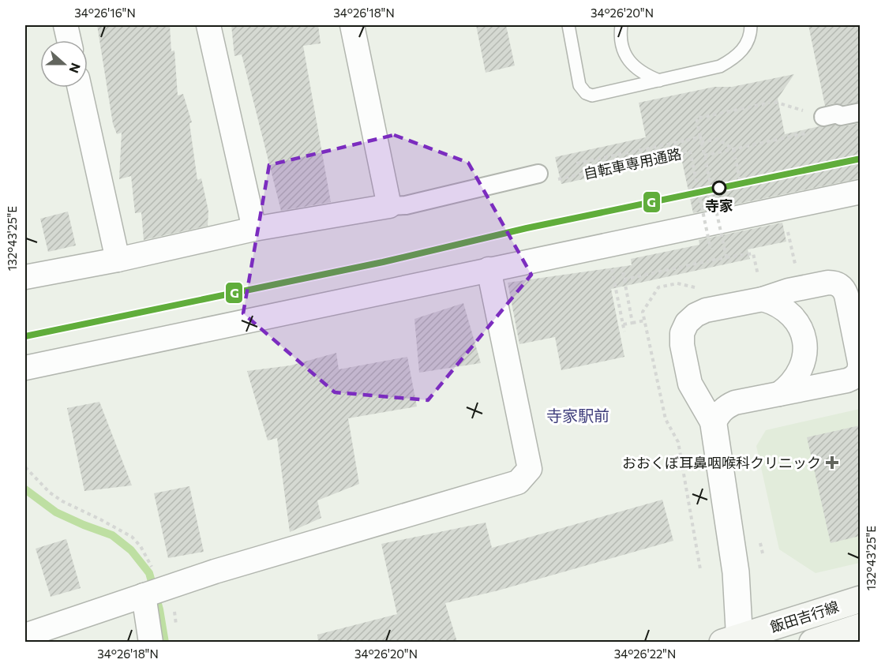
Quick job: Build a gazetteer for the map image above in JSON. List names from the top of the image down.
{
  "streets": {
    "main road": ["飯田吉行線"],
    "path": ["自転車専用通路"]
  },
  "districts": ["寺家駅前"],
  "places": {
    "other": ["寺家"],
    "health": ["おおくぼ耳鼻咽喉科クリニック"]
  },
  "lines": ["transit line G"],
  "north": "right",
  "coordinates": [
    "34°26'16\"N",
    "34°26'18\"N",
    "34°26'20\"N",
    "132°43'25\"E",
    "34°26'22\"N"
  ]
}
